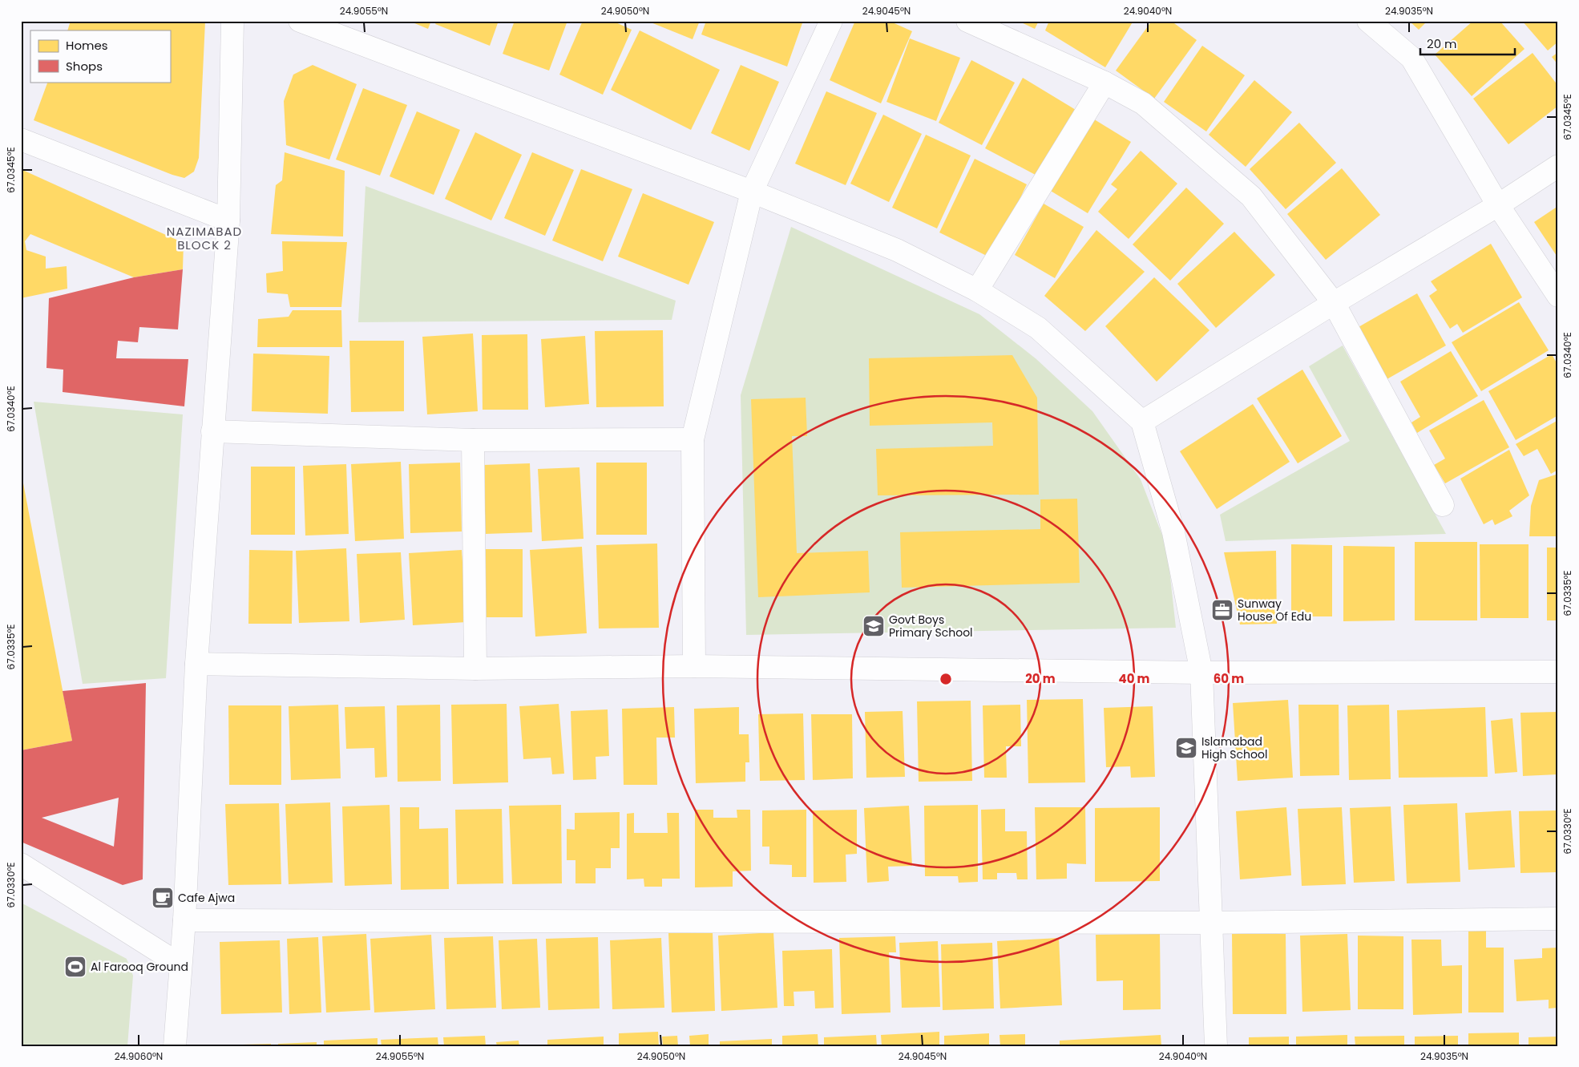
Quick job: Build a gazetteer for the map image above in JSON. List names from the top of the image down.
{
  "districts": ["NAZIMABAD BLOCK 2"],
  "places": {
    "office": ["Sunway House Of Edu"],
    "school or university": ["Govt Boys Primary School", "Islamabad High School"],
    "cafe": ["Cafe Ajwa"],
    "sports": ["Al Farooq Ground"]
  },
  "legend": ["Homes", "Shops"],
  "scale_bar": "20 m",
  "coordinates": [
    "24.9055°N",
    "24.9050°N",
    "24.9045°N",
    "24.9040°N",
    "24.9035°N",
    "67.0345°E",
    "67.0340°E",
    "67.0335°E",
    "67.0330°E",
    "24.9060°N"
  ],
  "rings": ["20 m", "40 m", "60 m"]
}
